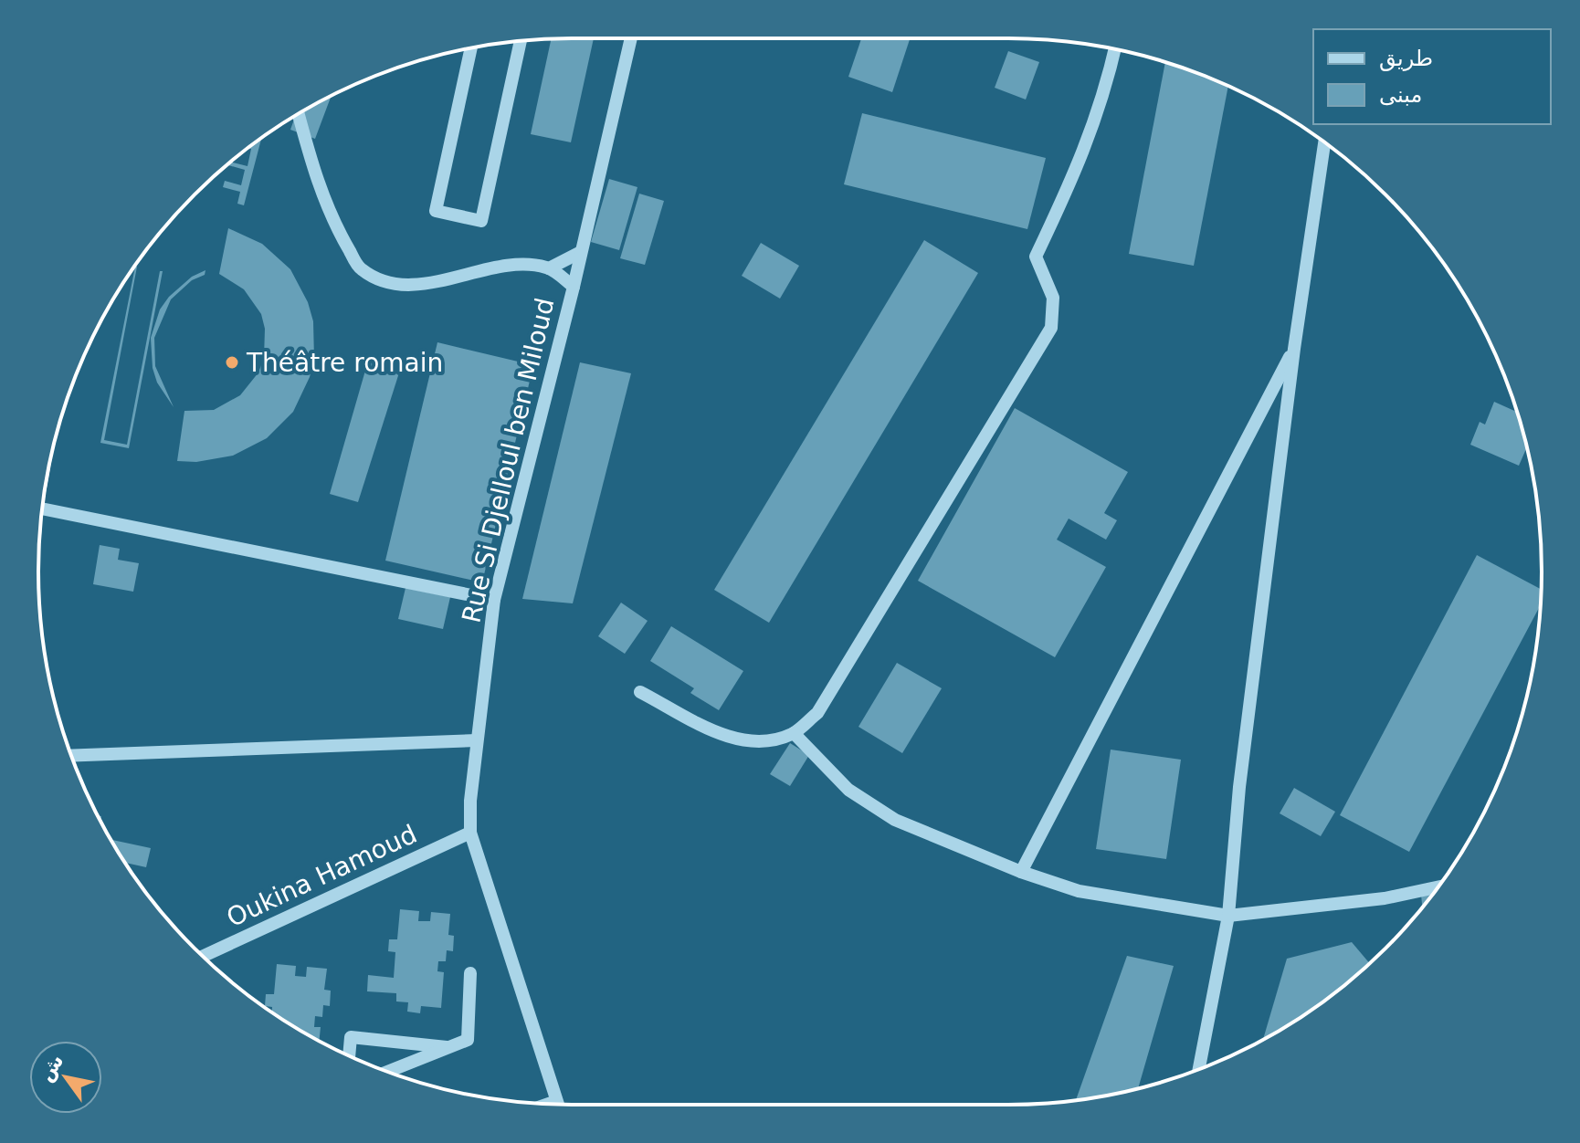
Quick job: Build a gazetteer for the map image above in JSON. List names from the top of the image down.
{
  "streets": {
    "street": ["Rue Si Djelloul ben Miloud", "Oukina Hamoud"]
  },
  "crossings": [
    ["Rue Si Djelloul ben Miloud", "Oukina Hamoud"]
  ],
  "places": ["Théâtre romain"],
  "legend": ["طريق", "مبنى"],
  "north": "top left"
}
